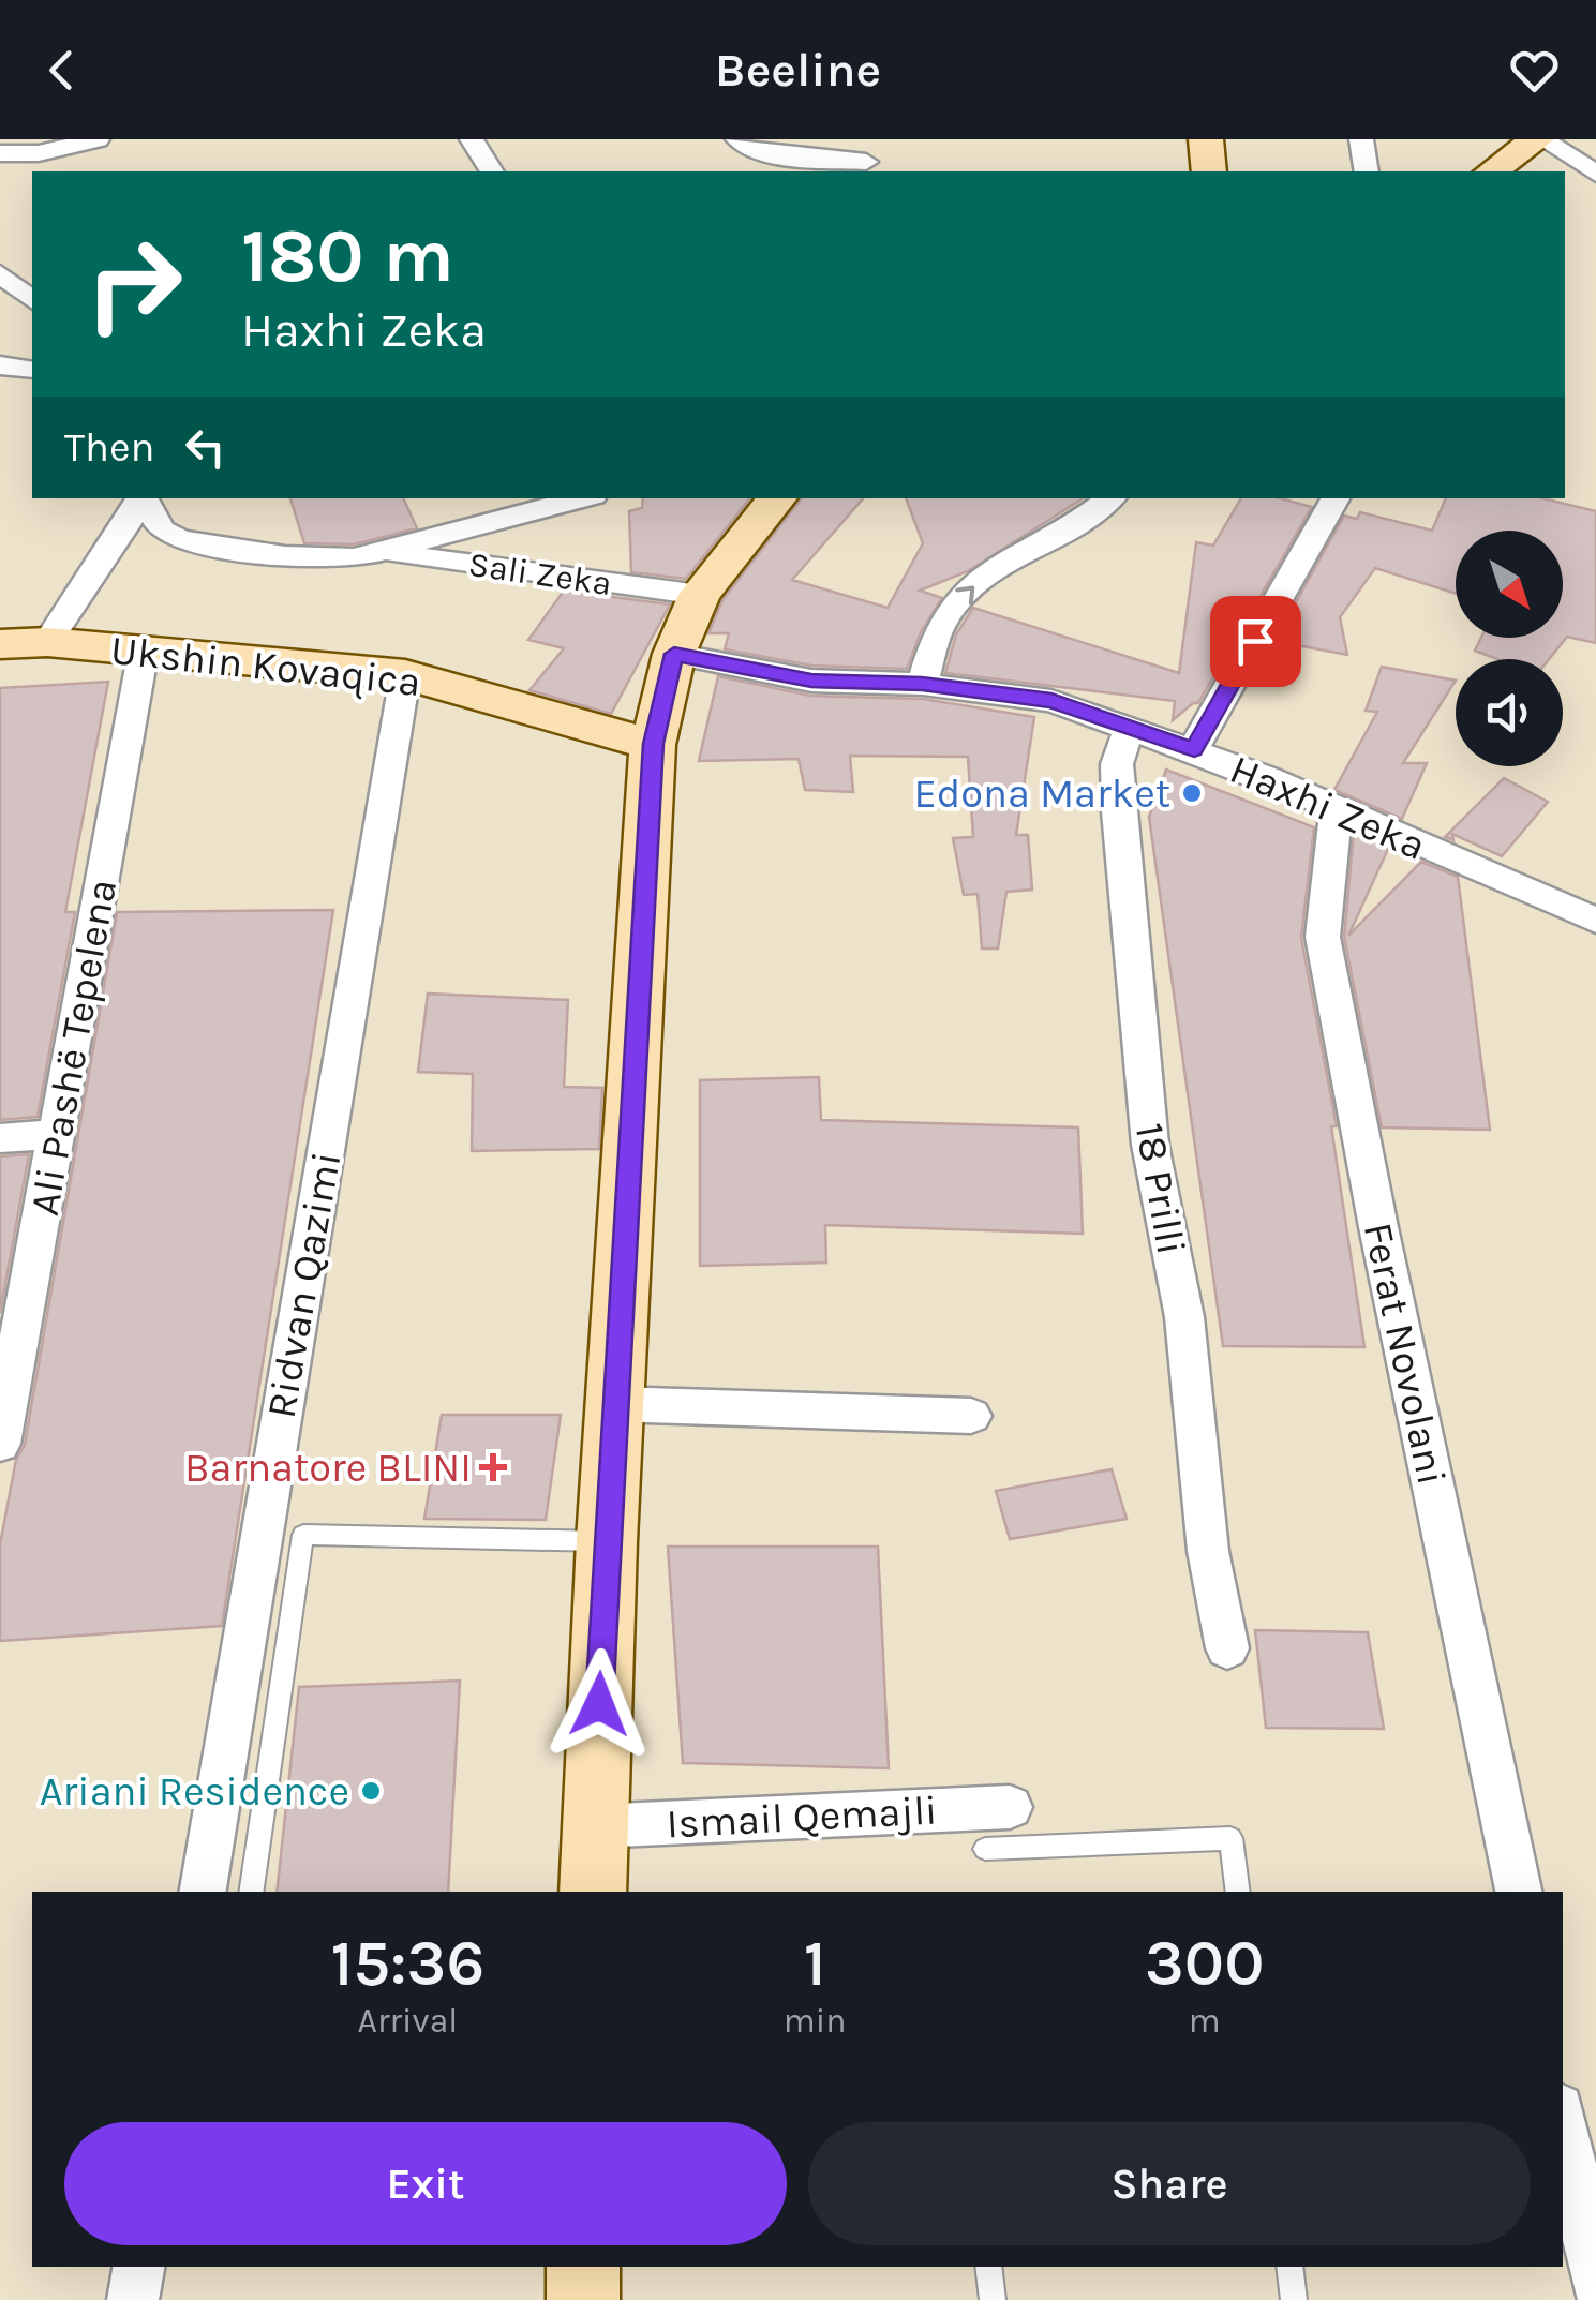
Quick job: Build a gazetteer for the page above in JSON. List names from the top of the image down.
{
  "streets": {
    "main road": ["Ukshin Kovaqica"],
    "street": [
      "Sali Zeka",
      "Haxhi Zeka",
      "Ali Pashë Tepelena",
      "18 Prilli",
      "Ridvan Qazimi",
      "Ferat Novolani",
      "Ismail Qemajli"
    ]
  },
  "crossings": [
    ["Ukshin Kovaqica", "Ali Pashë Tepelena"],
    ["Ukshin Kovaqica", "Ridvan Qazimi"],
    ["Haxhi Zeka", "18 Prilli"],
    ["Haxhi Zeka", "Ferat Novolani"]
  ],
  "places": {
    "other": ["Edona Market", "Ariani Residence"],
    "health": ["Barnatore BLINI"]
  },
  "north": "bottom right",
  "page": {
    "header": "Beeline",
    "turn": ["180 m", "Haxhi Zeka"],
    "then": "Then",
    "eta": [
      "15:36",
      "Arrival",
      "1",
      "min",
      "300",
      "m"
    ],
    "buttons": ["Exit", "Share"]
  }
}
